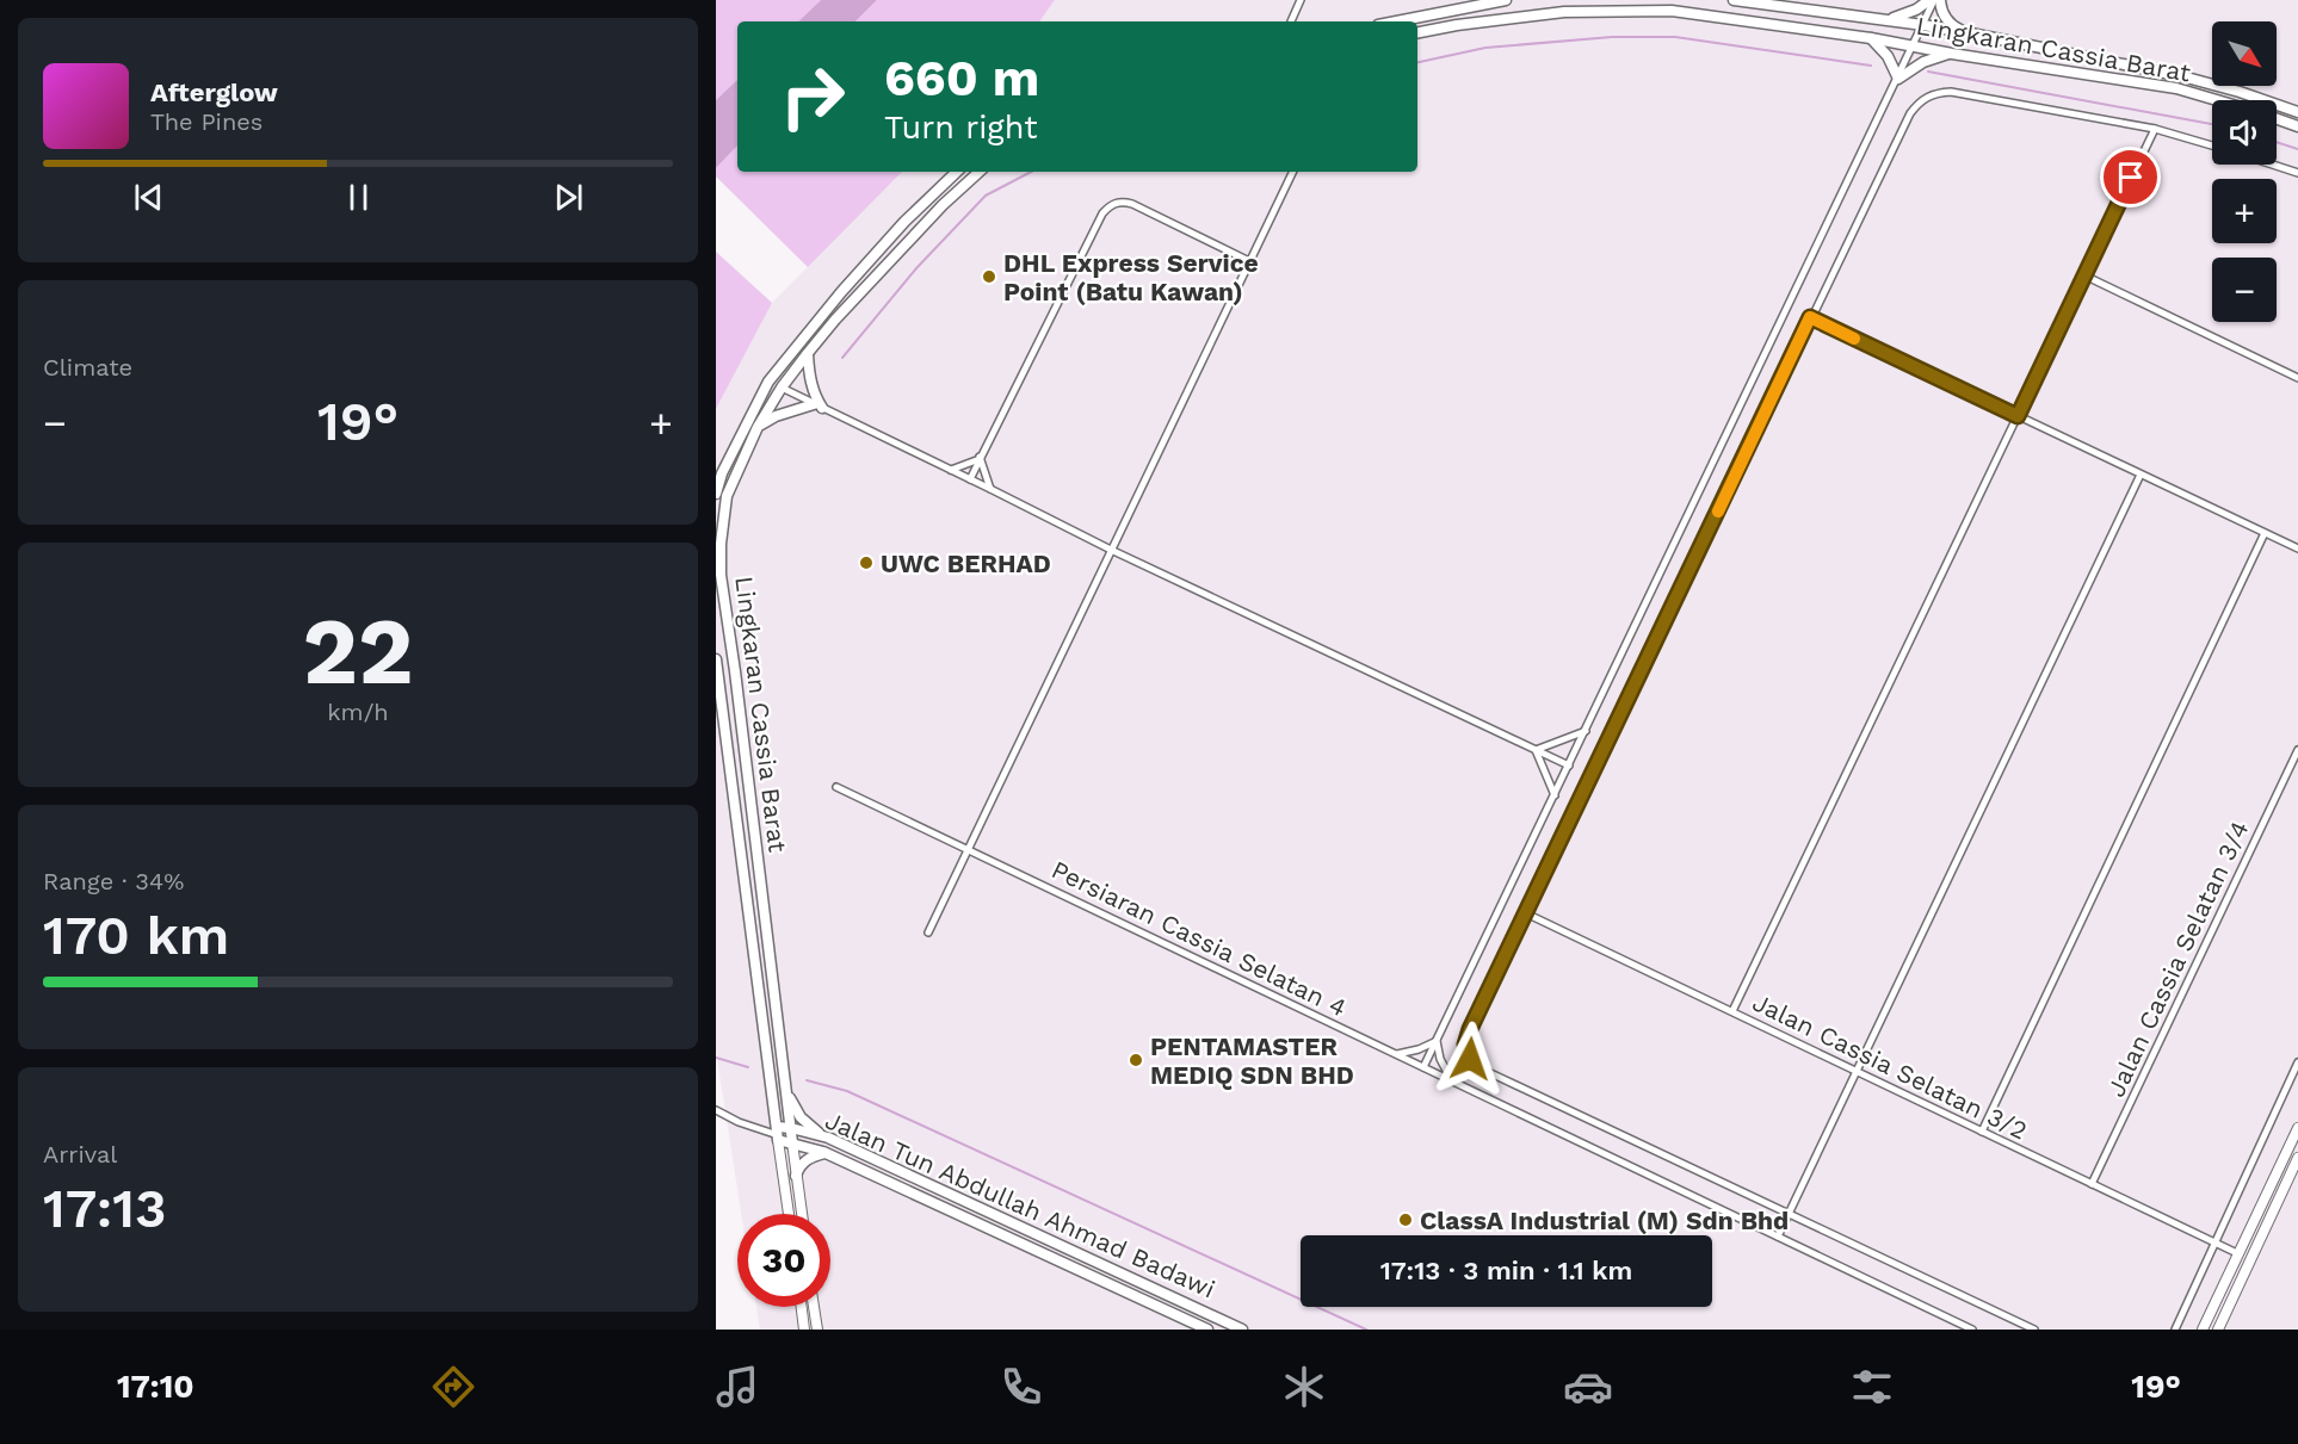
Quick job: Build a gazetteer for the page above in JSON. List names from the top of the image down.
{
  "streets": {
    "main road": ["Lingkaran Cassia Barat", "Jalan Tun Abdullah Ahmad Badawi"],
    "street": ["Persiaran Cassia Selatan 4", "Jalan Cassia Selatan 3/4", "Jalan Cassia Selatan 3/2"]
  },
  "crossings": [
    ["Lingkaran Cassia Barat", "Jalan Tun Abdullah Ahmad Badawi"],
    ["Jalan Cassia Selatan 3/4", "Jalan Cassia Selatan 3/2"]
  ],
  "places": [
    "DHL Express Service Point (Batu Kawan)",
    "UWC BERHAD",
    "PENTAMASTER MEDIQ SDN BHD",
    "ClassA Industrial (M) Sdn Bhd"
  ],
  "north": "bottom right",
  "page": {
    "map_buttons": ["+", "−"],
    "turn": ["660 m", "Turn right"],
    "song": ["Afterglow", "The Pines"],
    "tile": [
      "Climate",
      ["22", "km/h"],
      ["Range · 34%", "170 km"],
      ["Arrival", "17:13"]
    ],
    "heat": ["−", "19°", "+"],
    "limit": "30",
    "trip": "17:13 · 3 min · 1.1 km",
    "tabs": ["17:10", "19°"]
  }
}
